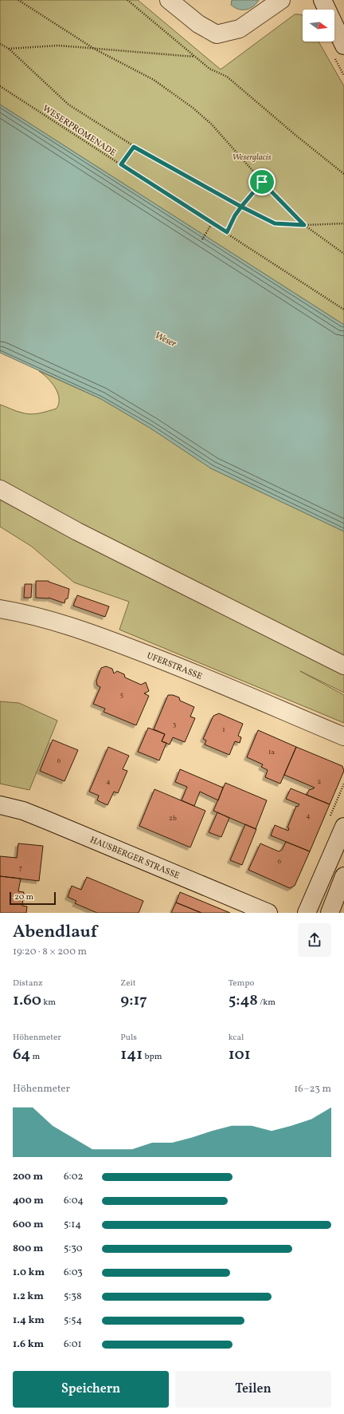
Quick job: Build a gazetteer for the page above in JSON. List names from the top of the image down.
{
  "streets": {
    "street": ["UFERSTRASSE", "HAUSBERGER STRASSE"],
    "path": ["WESERPROMENADE"]
  },
  "water": ["Weser"],
  "parks": ["Weserglacis"],
  "house_numbers": [
    "5",
    "3",
    "1",
    "1a",
    "6",
    "4",
    "2",
    "4",
    "2b",
    "6",
    "7"
  ],
  "scale_bar": "20 m",
  "north": "right",
  "page": {
    "scale": "20 m",
    "heading": ["Abendlauf", "19:20 · 8 × 200 m"],
    "stats": [
      ["Distanz", "1.60 km"],
      ["Zeit", "9:17"],
      ["Tempo", "5:48 /km"],
      ["Höhenmeter", "64 m"],
      ["Puls", "141 bpm"],
      ["kcal", "101"]
    ],
    "chart": ["Höhenmeter", "16–23 m"],
    "list": [
      {
        "name": "200 m",
        "note": "6:02"
      },
      {
        "name": "400 m",
        "note": "6:04"
      },
      {
        "name": "600 m",
        "note": "5:14"
      },
      {
        "name": "800 m",
        "note": "5:30"
      },
      {
        "name": "1.0 km",
        "note": "6:03"
      },
      {
        "name": "1.2 km",
        "note": "5:38"
      },
      {
        "name": "1.4 km",
        "note": "5:54"
      },
      {
        "name": "1.6 km",
        "note": "6:01"
      }
    ],
    "buttons": ["Speichern", "Teilen"]
  }
}
